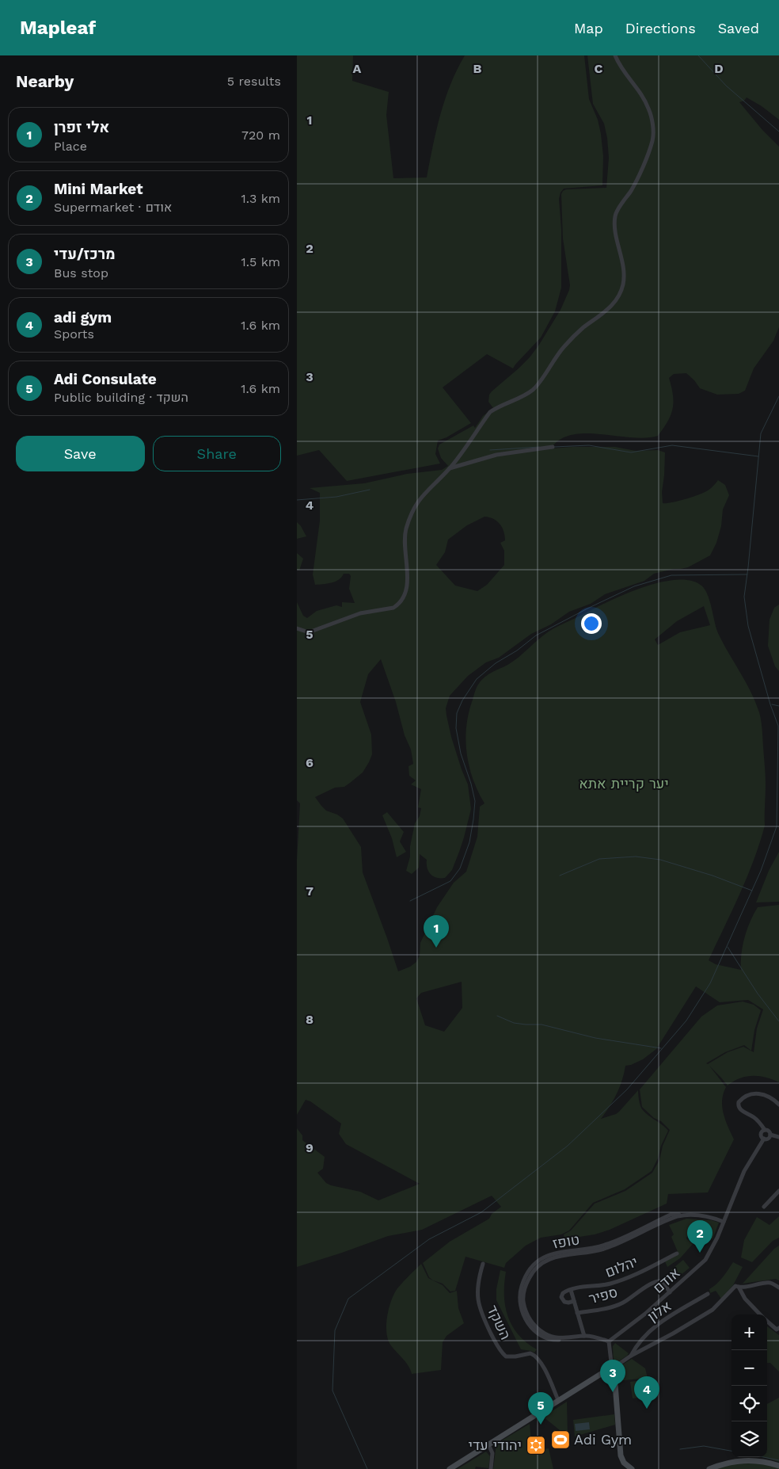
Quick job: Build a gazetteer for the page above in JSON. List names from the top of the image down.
{
  "streets": {
    "street": [
      "טופז",
      "יהלום",
      "אודם",
      "ספיר",
      "אלון",
      "השקד"
    ]
  },
  "crossings": [
    ["טופז", "אודם"],
    ["אודם", "ספיר"]
  ],
  "parks": ["יער קריית אתא"],
  "places": {
    "sports": ["Adi Gym"],
    "synagogue": ["יהודי עדי"]
  },
  "page": {
    "header": "Mapleaf",
    "nav": ["Map", "Directions", "Saved"],
    "heading": ["Nearby", "5 results"],
    "list": [
      {
        "mark": "1",
        "name": "אלי זפרן",
        "note": "Place",
        "value": "720 m"
      },
      {
        "mark": "2",
        "name": "Mini Market",
        "note": "Supermarket · אודם",
        "value": "1.3 km"
      },
      {
        "mark": "3",
        "name": "מרכז/עדי",
        "note": "Bus stop",
        "value": "1.5 km"
      },
      {
        "mark": "4",
        "name": "adi gym",
        "note": "Sports",
        "value": "1.6 km"
      },
      {
        "mark": "5",
        "name": "Adi Consulate",
        "note": "Public building · השקד",
        "value": "1.6 km"
      }
    ],
    "buttons": ["Save", "Share"],
    "pins": [
      "1",
      "2",
      "3",
      "4",
      "5"
    ],
    "map_buttons": ["+", "−"]
  },
  "grid": {
    "columns": [
      "A",
      "B",
      "C",
      "D"
    ],
    "rows": [
      "1",
      "2",
      "3",
      "4",
      "5",
      "6",
      "7",
      "8",
      "9"
    ]
  }
}
